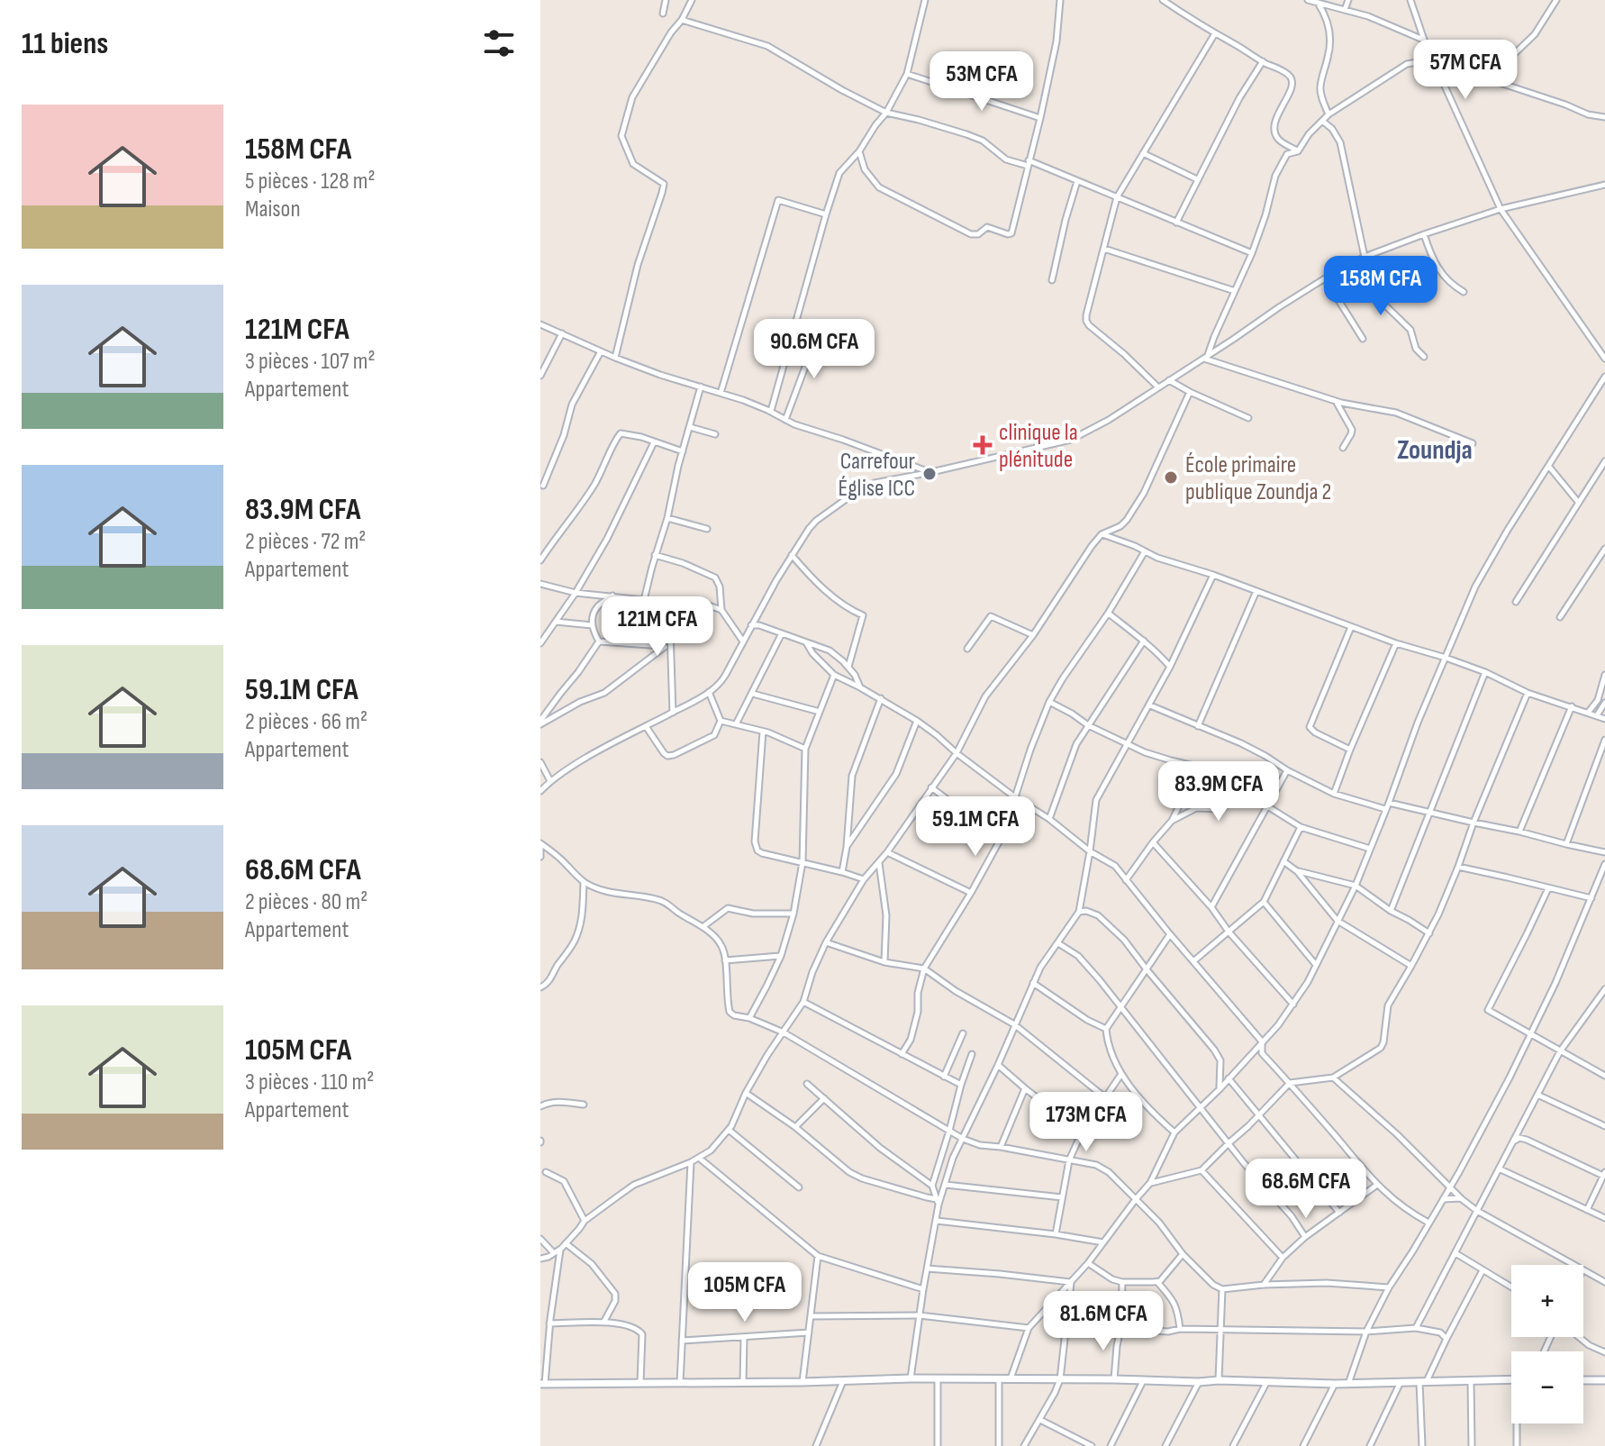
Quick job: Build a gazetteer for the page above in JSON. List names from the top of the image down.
{
  "districts": ["Zoundja"],
  "places": {
    "health": ["clinique la plénitude"],
    "other": ["Carrefour Église ICC", "École primaire publique Zoundja 2"]
  },
  "page": {
    "heading": "11 biens",
    "price": [
      "57M CFA",
      "53M CFA",
      "158M CFA",
      "90.6M CFA",
      "121M CFA",
      "83.9M CFA",
      "59.1M CFA",
      "173M CFA",
      "68.6M CFA",
      "105M CFA",
      "81.6M CFA"
    ],
    "list": [
      {
        "name": "158M CFA",
        "note": "5 pièces · 128 m² · Maison"
      },
      {
        "name": "121M CFA",
        "note": "3 pièces · 107 m² · Appartement"
      },
      {
        "name": "83.9M CFA",
        "note": "2 pièces · 72 m² · Appartement"
      },
      {
        "name": "59.1M CFA",
        "note": "2 pièces · 66 m² · Appartement"
      },
      {
        "name": "68.6M CFA",
        "note": "2 pièces · 80 m² · Appartement"
      },
      {
        "name": "105M CFA",
        "note": "3 pièces · 110 m² · Appartement"
      }
    ],
    "map_buttons": ["+", "−"]
  }
}
